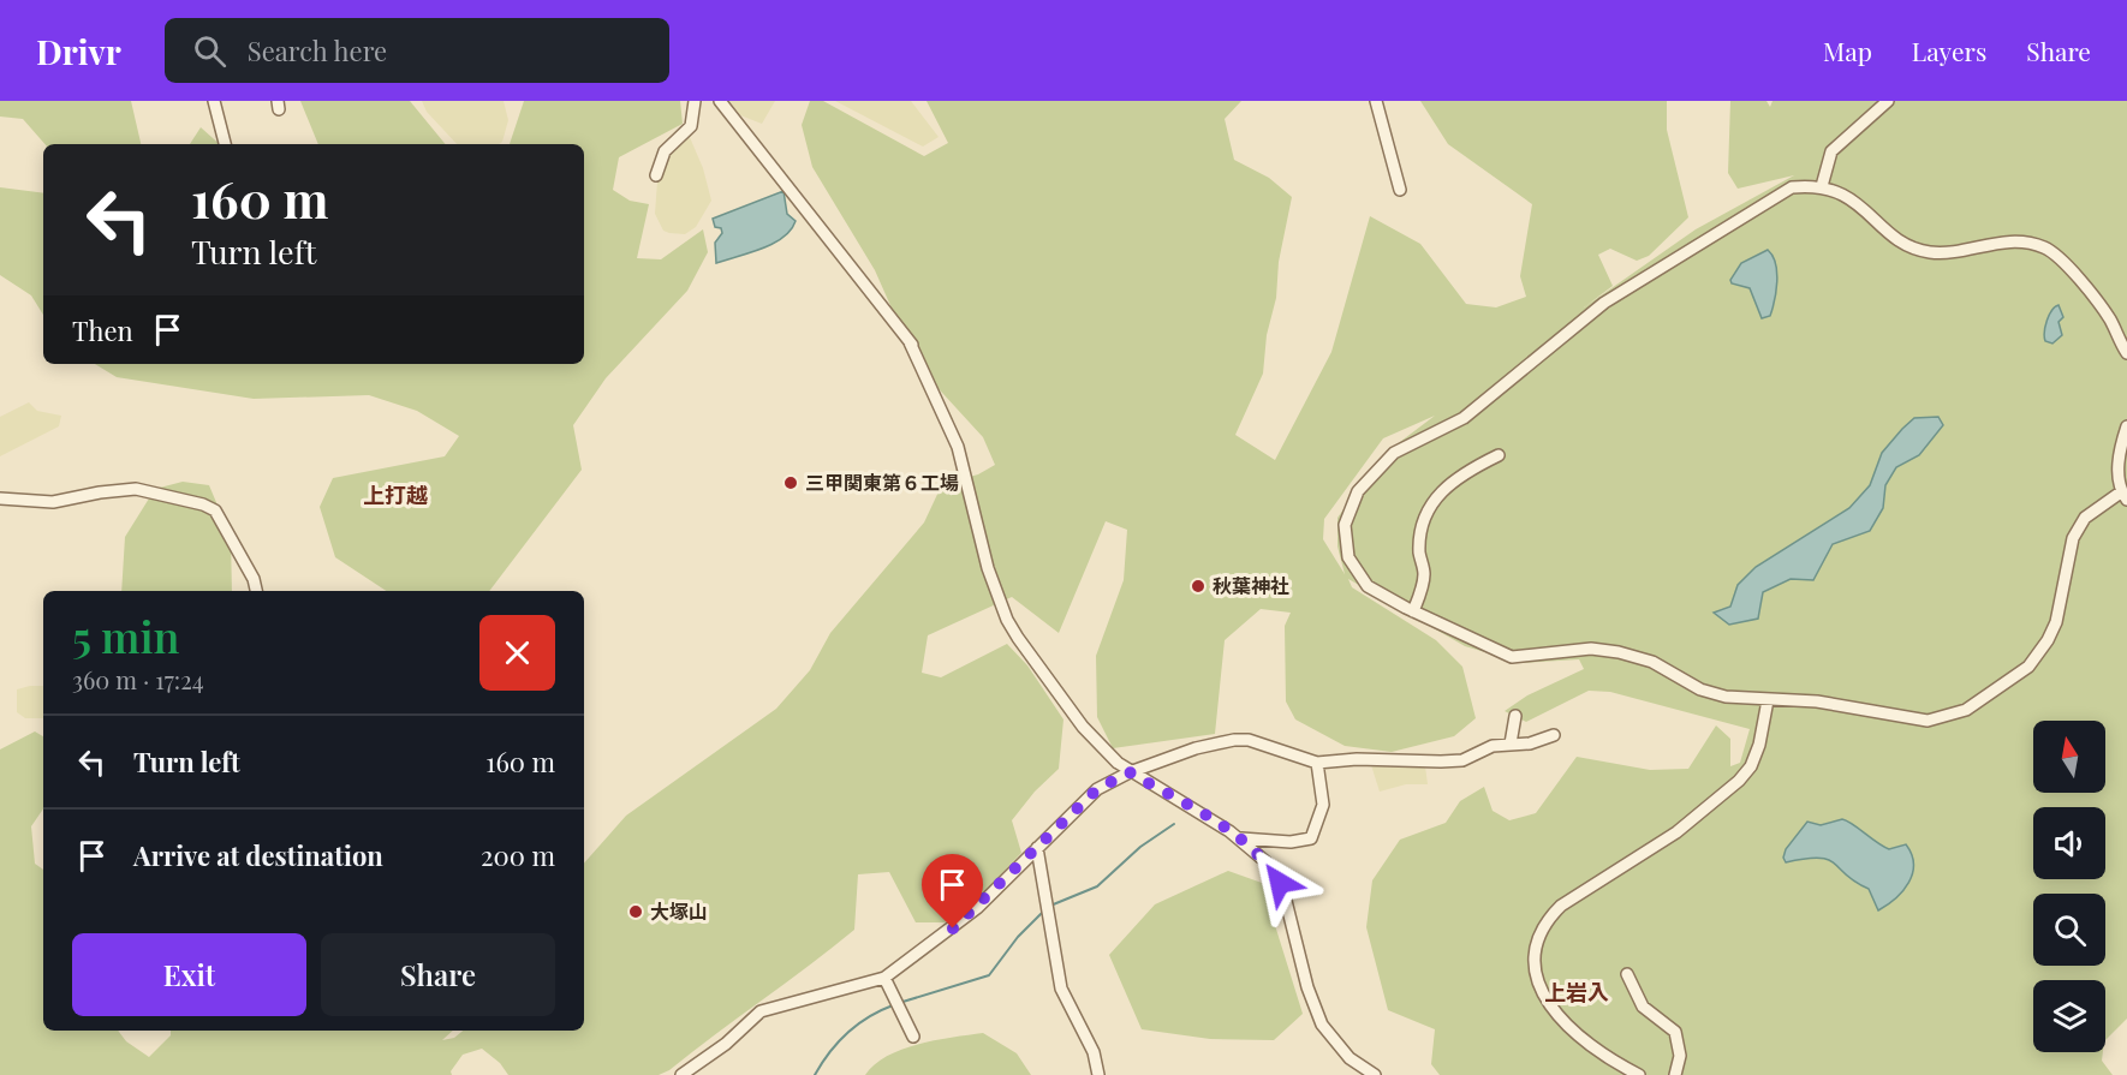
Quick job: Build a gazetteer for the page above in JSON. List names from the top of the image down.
{
  "districts": ["上打越", "上岩入"],
  "places": ["三甲関東第６工場", "秋葉神社", "大塚山"],
  "north": "top",
  "page": {
    "header": "Drivr",
    "search": "Search here",
    "nav": ["Map", "Layers", "Share"],
    "turn": ["160 m", "Turn left"],
    "then": "Then",
    "heading": ["5 min", "360 m · 17:24"],
    "list": [
      {
        "name": "Turn left",
        "value": "160 m"
      },
      {
        "name": "Arrive at destination",
        "value": "200 m"
      }
    ],
    "buttons": ["Exit", "Share"]
  }
}
